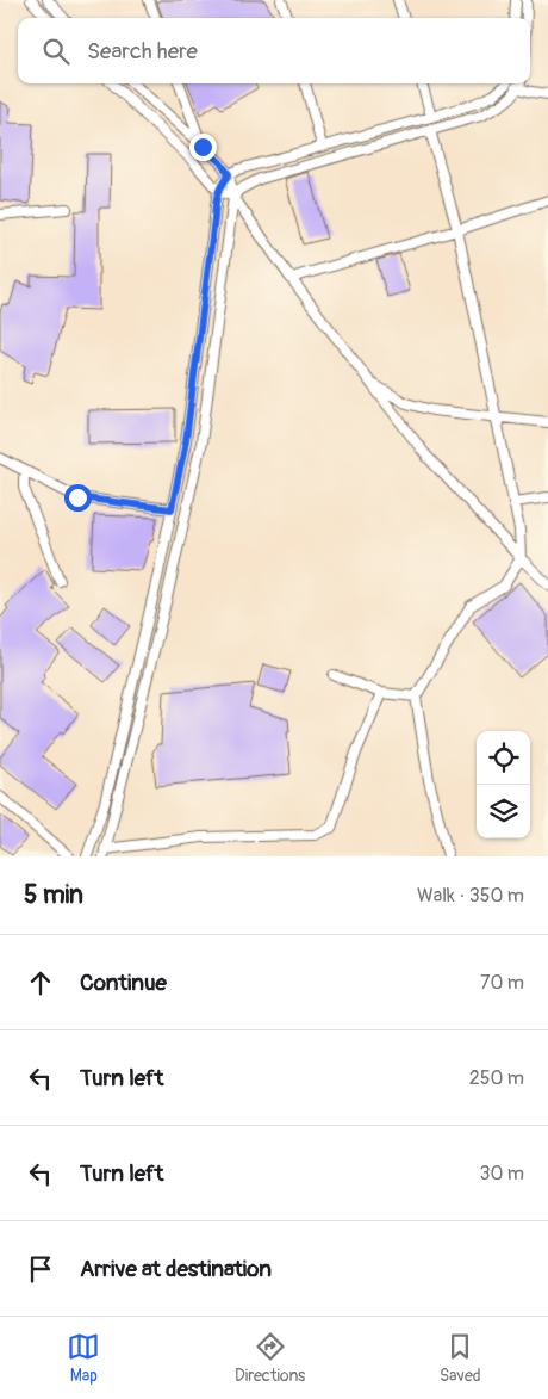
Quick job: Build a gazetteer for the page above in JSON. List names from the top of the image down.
{
  "page": {
    "search": "Search here",
    "heading": ["5 min", "Walk · 350 m"],
    "list": [
      ["Continue", "70 m"],
      ["Turn left", "250 m"],
      ["Turn left", "30 m"],
      "Arrive at destination"
    ],
    "nav": ["Map", "Directions", "Saved"]
  }
}
